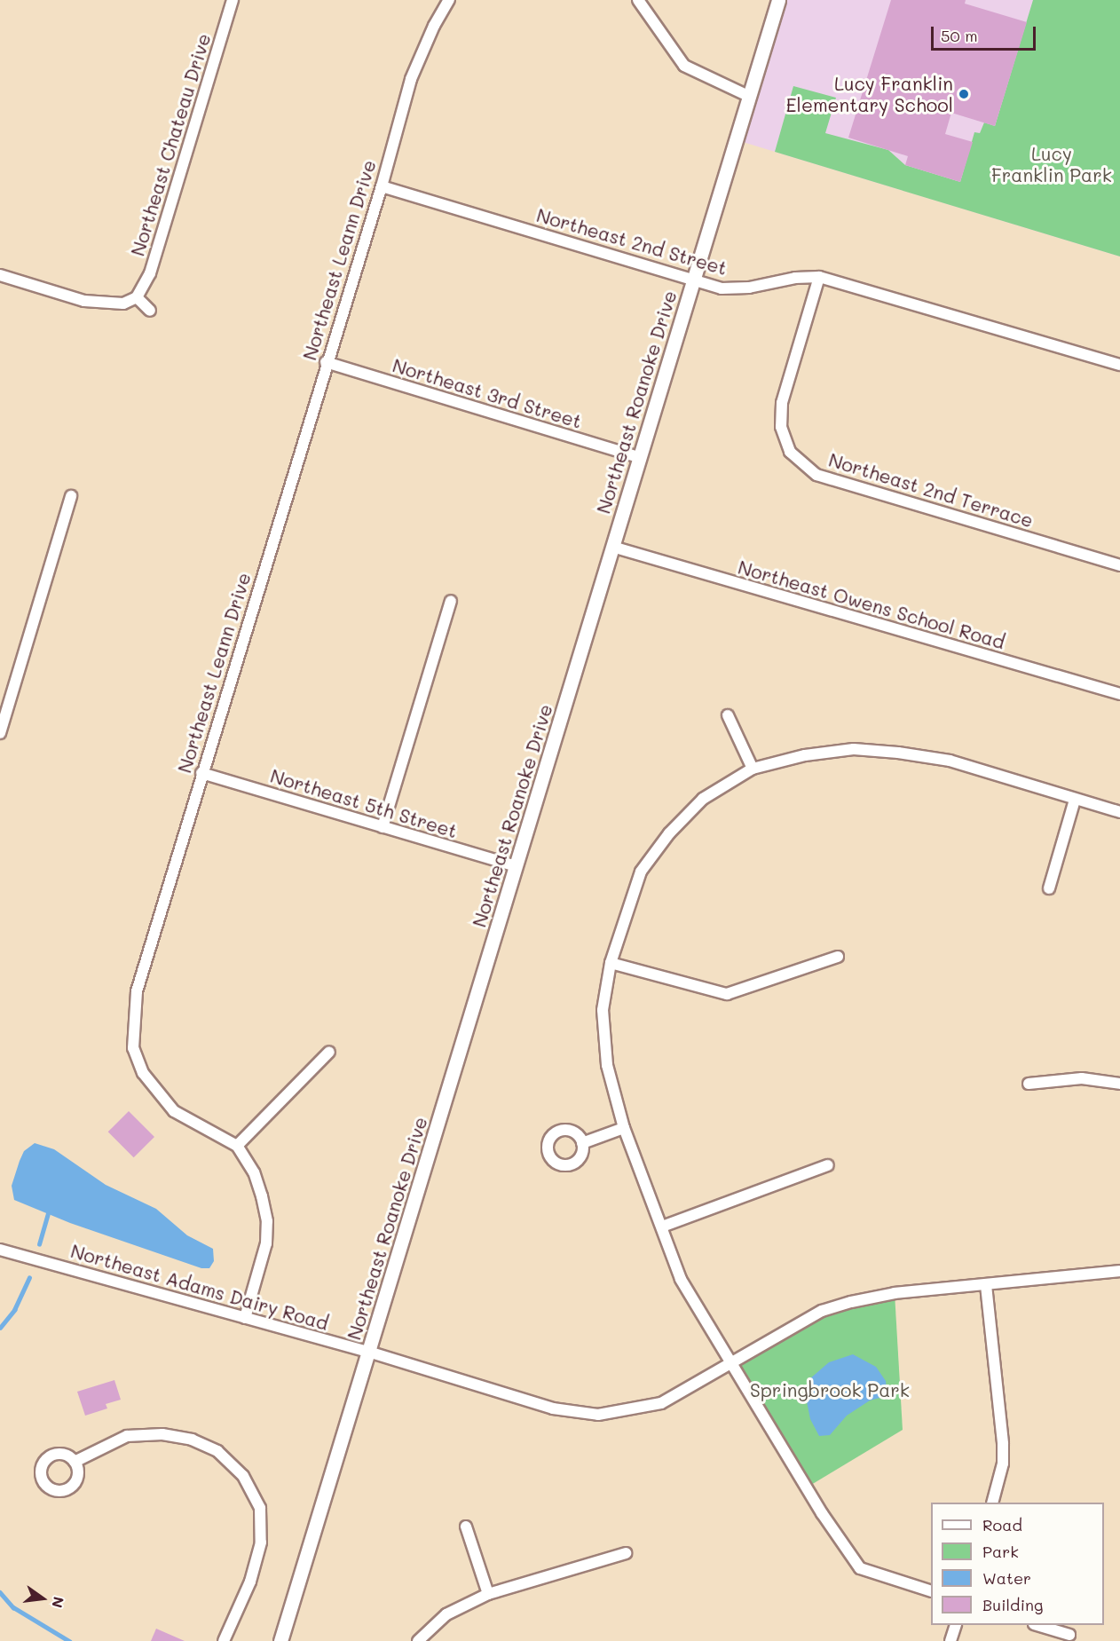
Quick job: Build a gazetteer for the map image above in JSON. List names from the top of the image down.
{
  "streets": {
    "street": [
      "Northeast Chateau Drive",
      "Northeast 2nd Street",
      "Northeast Leann Drive",
      "Northeast 3rd Street",
      "Northeast Roanoke Drive",
      "Northeast 2nd Terrace",
      "Northeast Owens School Road",
      "Northeast 5th Street",
      "Northeast Adams Dairy Road"
    ]
  },
  "crossings": [
    ["Northeast 2nd Street", "Northeast Leann Drive"],
    ["Northeast 2nd Street", "Northeast Roanoke Drive"],
    ["Northeast 2nd Street", "Northeast 2nd Terrace"],
    ["Northeast Leann Drive", "Northeast 3rd Street"],
    ["Northeast Leann Drive", "Northeast 5th Street"],
    ["Northeast Leann Drive", "Northeast Adams Dairy Road"],
    ["Northeast 3rd Street", "Northeast Roanoke Drive"],
    ["Northeast Roanoke Drive", "Northeast Owens School Road"],
    ["Northeast Roanoke Drive", "Northeast 5th Street"],
    ["Northeast Roanoke Drive", "Northeast Adams Dairy Road"]
  ],
  "parks": ["Lucy Franklin Park", "Springbrook Park"],
  "places": ["Lucy Franklin Elementary School"],
  "legend": [
    "Road",
    "Park",
    "Water",
    "Building"
  ],
  "scale_bar": "50 m",
  "north": "right"
}
